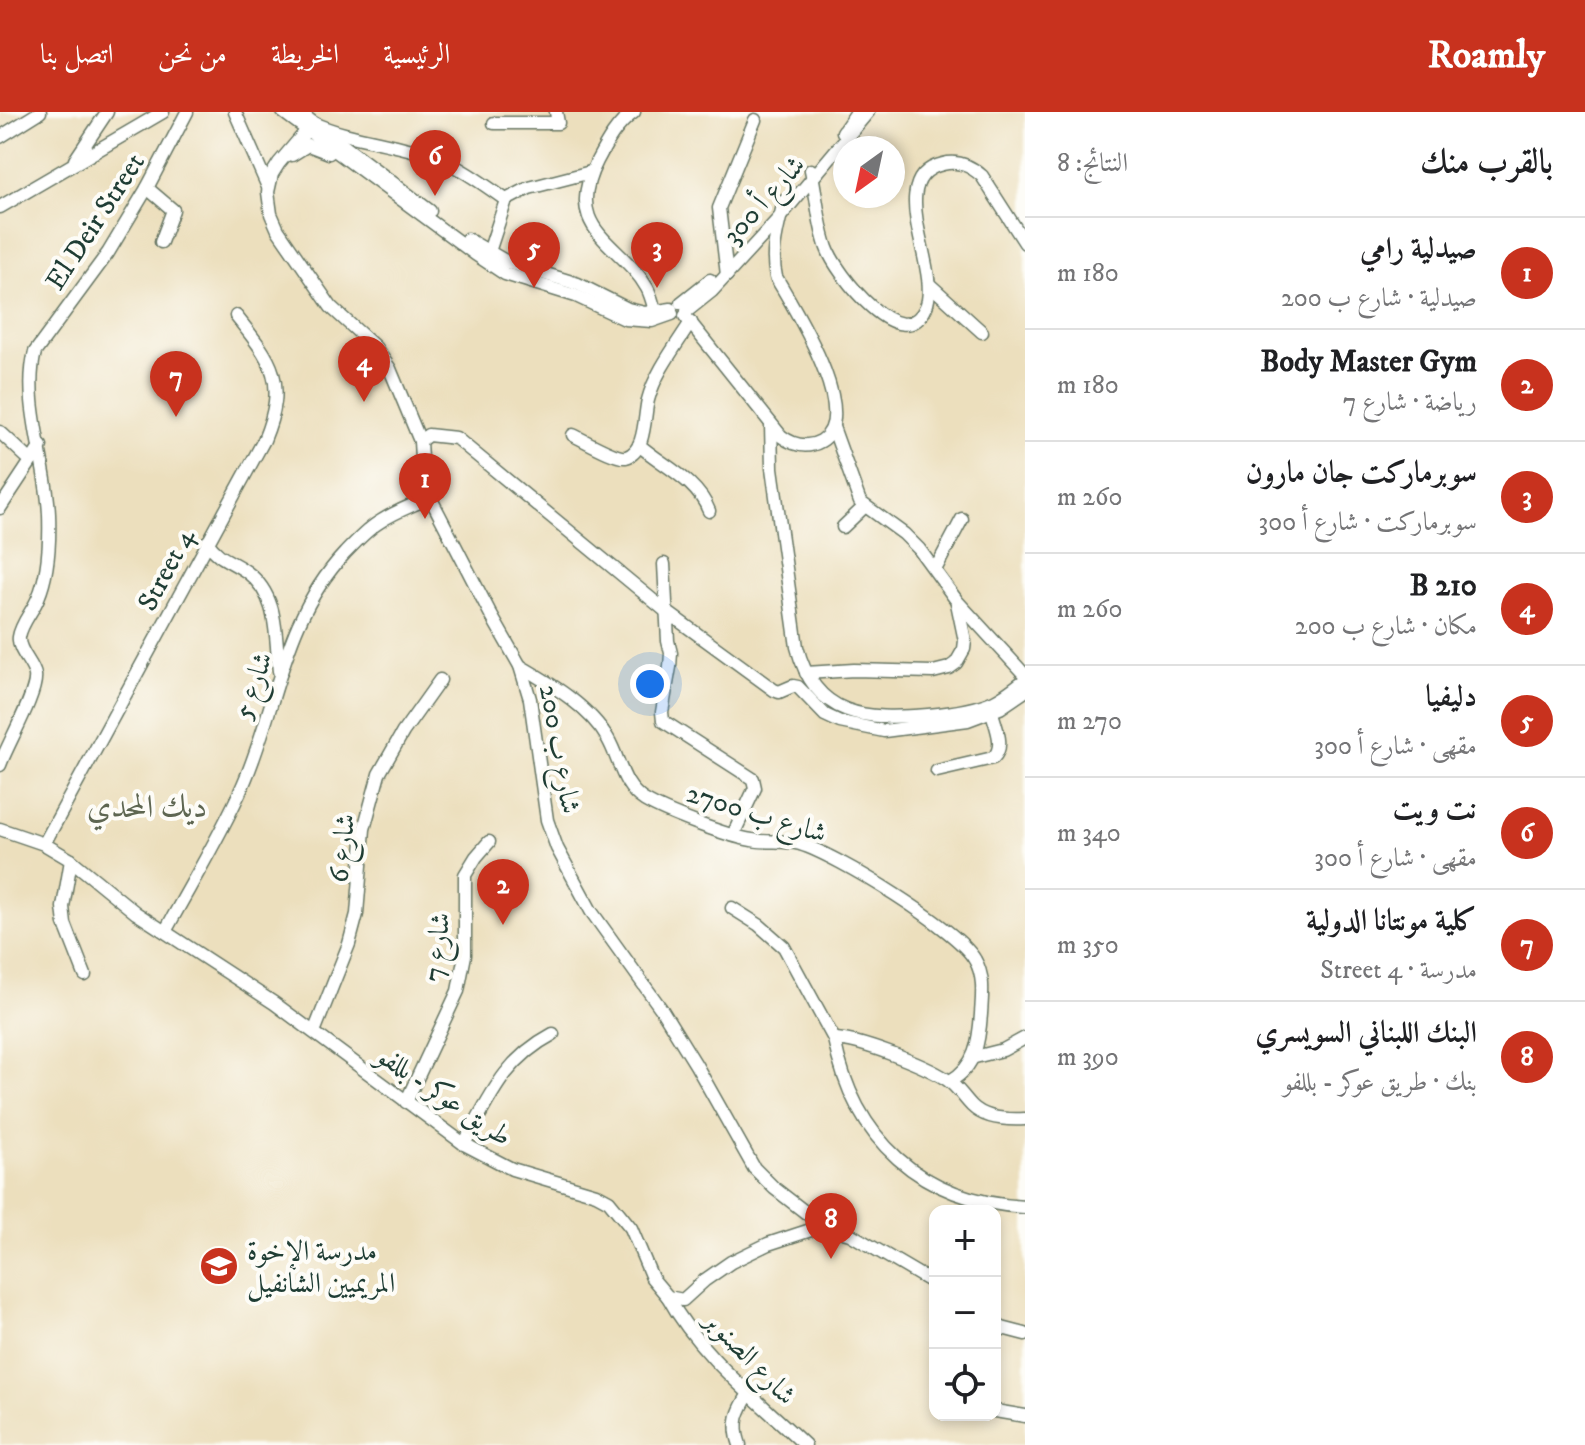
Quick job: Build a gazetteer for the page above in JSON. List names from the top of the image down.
{
  "streets": {
    "street": [
      "شارع أ 300",
      "El Deir Street",
      "Street 4",
      "شارع 5",
      "شارع ب 200",
      "شارع ب 2700",
      "شارع 6",
      "شارع 7",
      "طريق عوكر - بللفو",
      "شارع الصنوبر"
    ]
  },
  "crossings": [
    ["Street 4", "طريق عوكر - بللفو"],
    ["شارع 5", "شارع ب 200"],
    ["شارع 5", "طريق عوكر - بللفو"],
    ["شارع ب 200", "شارع ب 2700"],
    ["شارع 6", "طريق عوكر - بللفو"],
    ["شارع 7", "طريق عوكر - بللفو"],
    ["طريق عوكر - بللفو", "شارع الصنوبر"]
  ],
  "districts": ["ديك المحدي"],
  "places": {
    "school or university": ["مدرسة الإخوة المريميين الشانفيل"]
  },
  "north": "bottom left",
  "page": {
    "header": "Roamly",
    "nav": [
      "الرئيسية",
      "الخريطة",
      "من نحن",
      "اتصل بنا"
    ],
    "heading": ["بالقرب منك", "النتائج: 8"],
    "pins": [
      "6",
      "3",
      "5",
      "4",
      "7",
      "1",
      "2",
      "8"
    ],
    "list": [
      {
        "mark": "1",
        "name": "صيدلية رامي",
        "note": "صيدلية · شارع ب 200",
        "value": "180 m"
      },
      {
        "mark": "2",
        "name": "Body Master Gym",
        "note": "رياضة · شارع 7",
        "value": "180 m"
      },
      {
        "mark": "3",
        "name": "سوبرماركت جان مارون",
        "note": "سوبرماركت · شارع أ 300",
        "value": "260 m"
      },
      {
        "mark": "4",
        "name": "B 210",
        "note": "مكان · شارع ب 200",
        "value": "260 m"
      },
      {
        "mark": "5",
        "name": "دليفيا",
        "note": "مقهى · شارع أ 300",
        "value": "270 m"
      },
      {
        "mark": "6",
        "name": "نت ويت",
        "note": "مقهى · شارع أ 300",
        "value": "340 m"
      },
      {
        "mark": "7",
        "name": "كلية مونتانا الدولية",
        "note": "مدرسة · Street 4",
        "value": "350 m"
      },
      {
        "mark": "8",
        "name": "البنك اللبناني السويسري",
        "note": "بنك · طريق عوكر - بللفو",
        "value": "390 m"
      }
    ],
    "map_buttons": ["+", "−"]
  }
}
